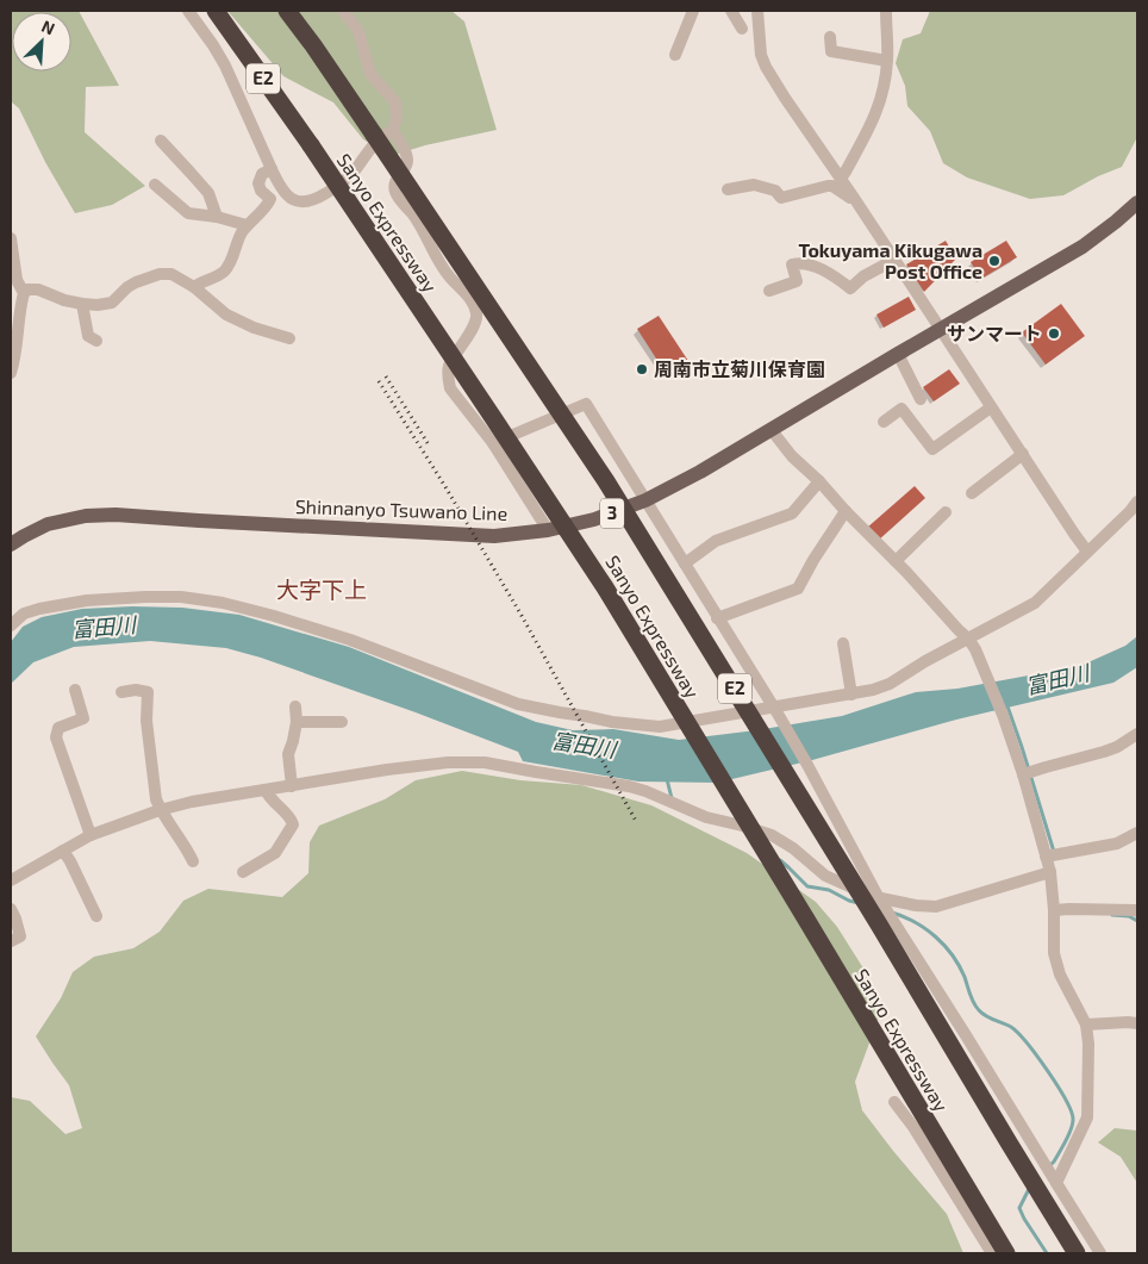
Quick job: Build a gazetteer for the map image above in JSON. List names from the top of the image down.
{
  "streets": {
    "highway": ["E2", "Sanyo Expressway"],
    "main road": ["Shinnanyo Tsuwano Line", "3"]
  },
  "districts": ["大字下上"],
  "water": ["富田川"],
  "places": ["Tokuyama Kikugawa Post Office", "サンマート", "周南市立菊川保育園"],
  "north": "top right"
}
